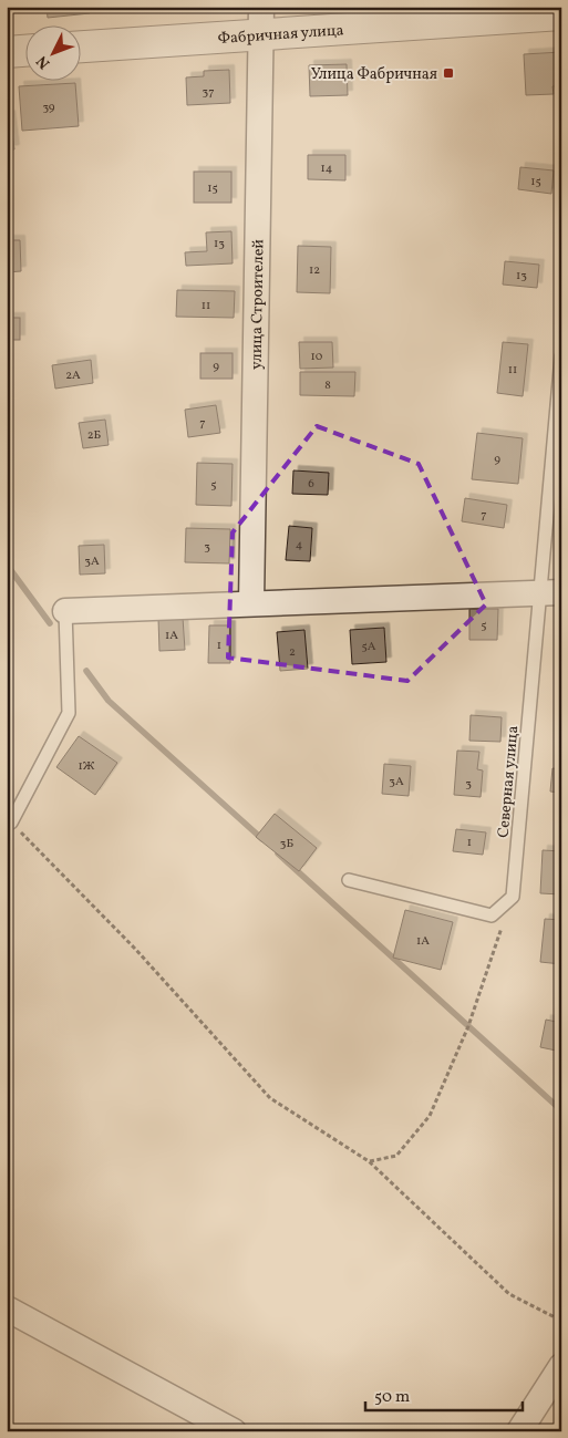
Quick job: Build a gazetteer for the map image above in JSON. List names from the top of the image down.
{
  "streets": {
    "street": ["Фабричная улица", "улица Строителей"],
    "lane": ["Северная улица"]
  },
  "crossings": [
    ["Фабричная улица", "улица Строителей"]
  ],
  "places": {
    "transit": ["Улица Фабричная"]
  },
  "house_numbers": [
    "37",
    "39",
    "14",
    "15",
    "15",
    "13",
    "12",
    "13",
    "11",
    "10",
    "9",
    "11",
    "2А",
    "8",
    "7",
    "2Б",
    "9",
    "6",
    "5",
    "7",
    "4",
    "3",
    "3А",
    "5",
    "1А",
    "1",
    "5А",
    "2",
    "1Ж",
    "3А",
    "3",
    "1",
    "3Б",
    "1А"
  ],
  "scale_bar": "50 m",
  "north": "bottom left"
}
